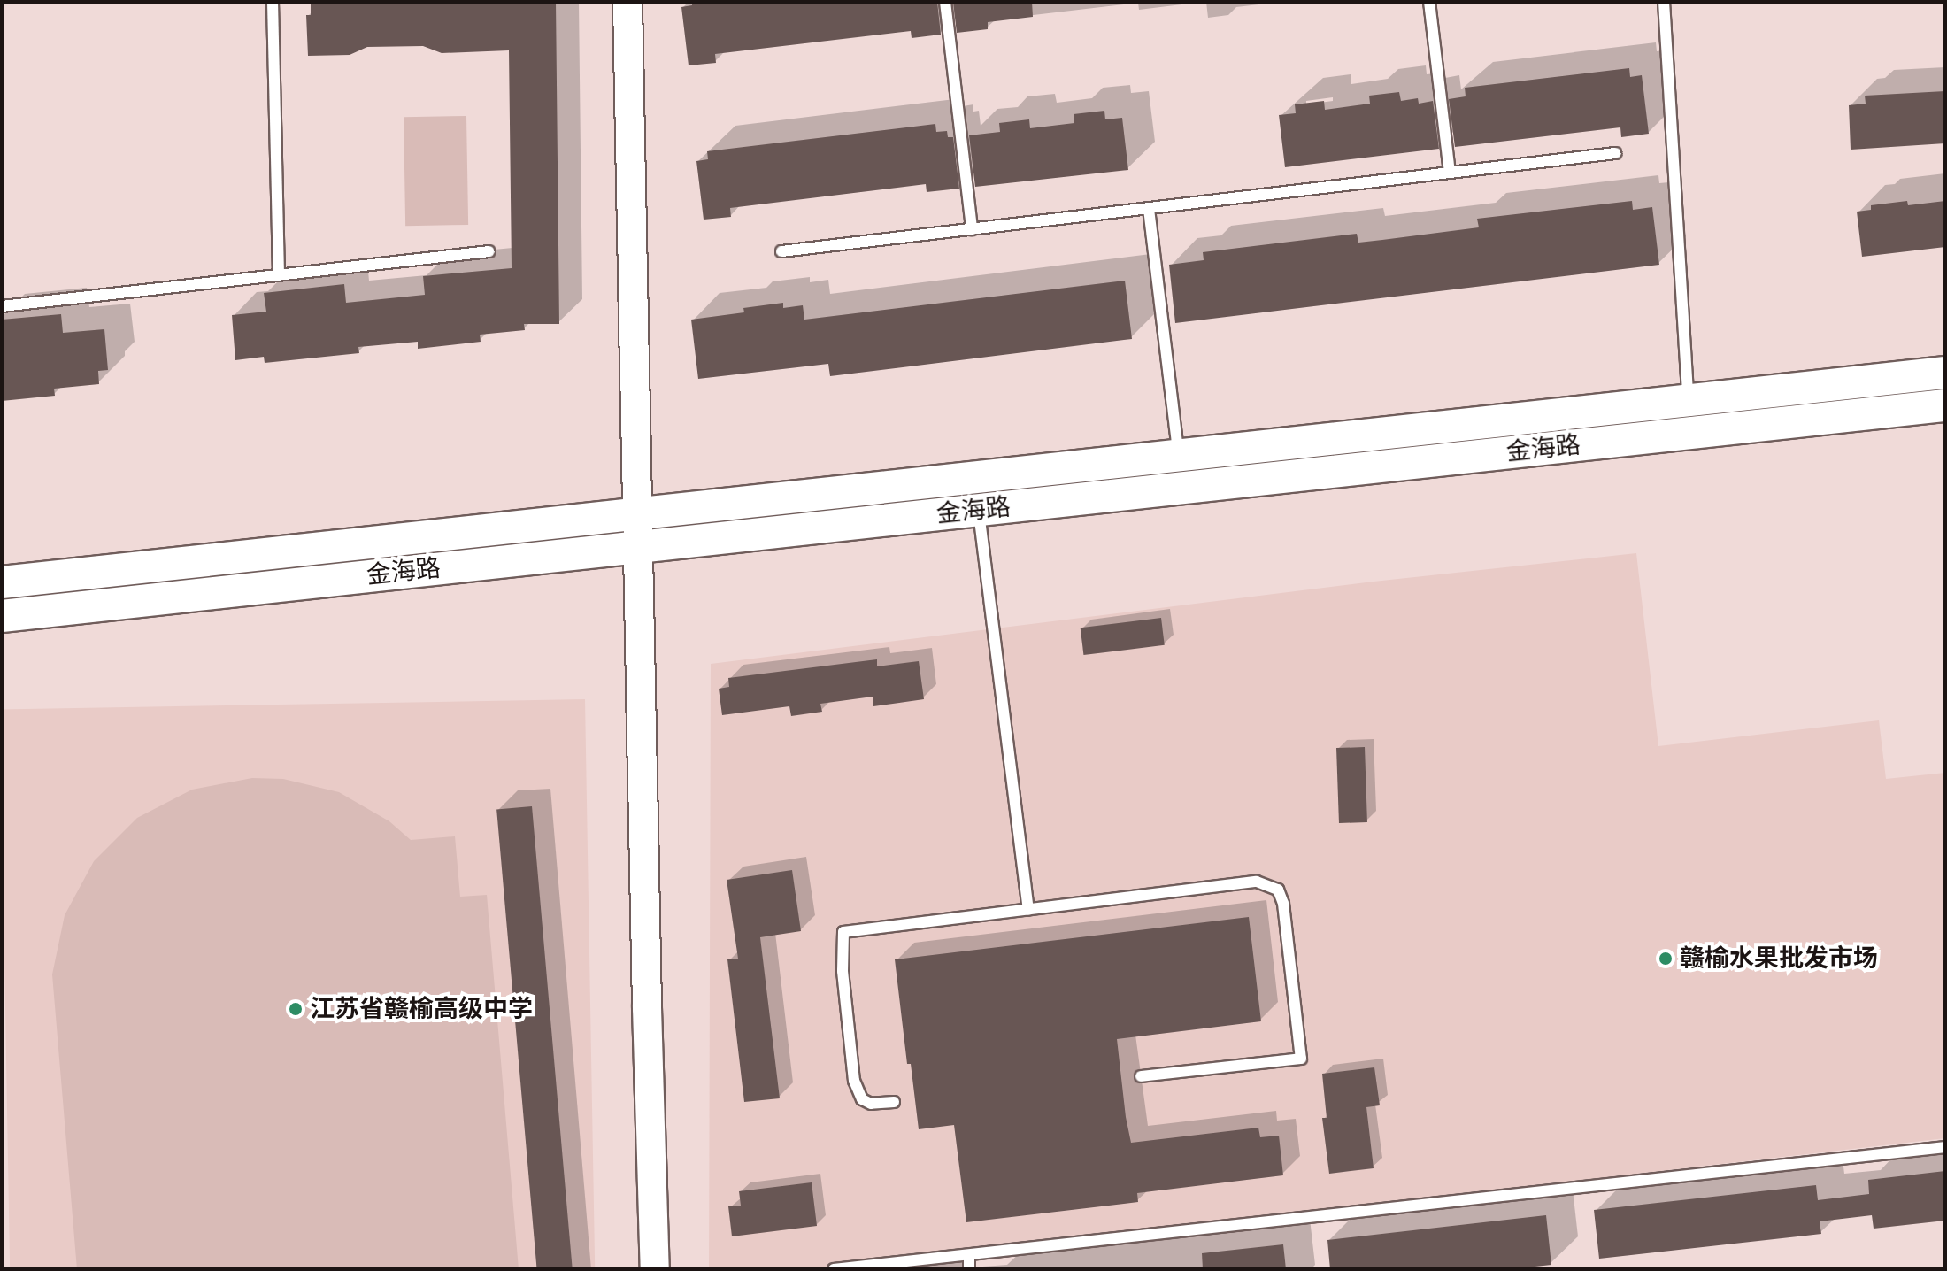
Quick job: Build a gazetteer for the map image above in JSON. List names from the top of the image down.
{
  "streets": {
    "main road": ["金海路"]
  },
  "places": ["赣榆水果批发市场", "江苏省赣榆高级中学"]
}
